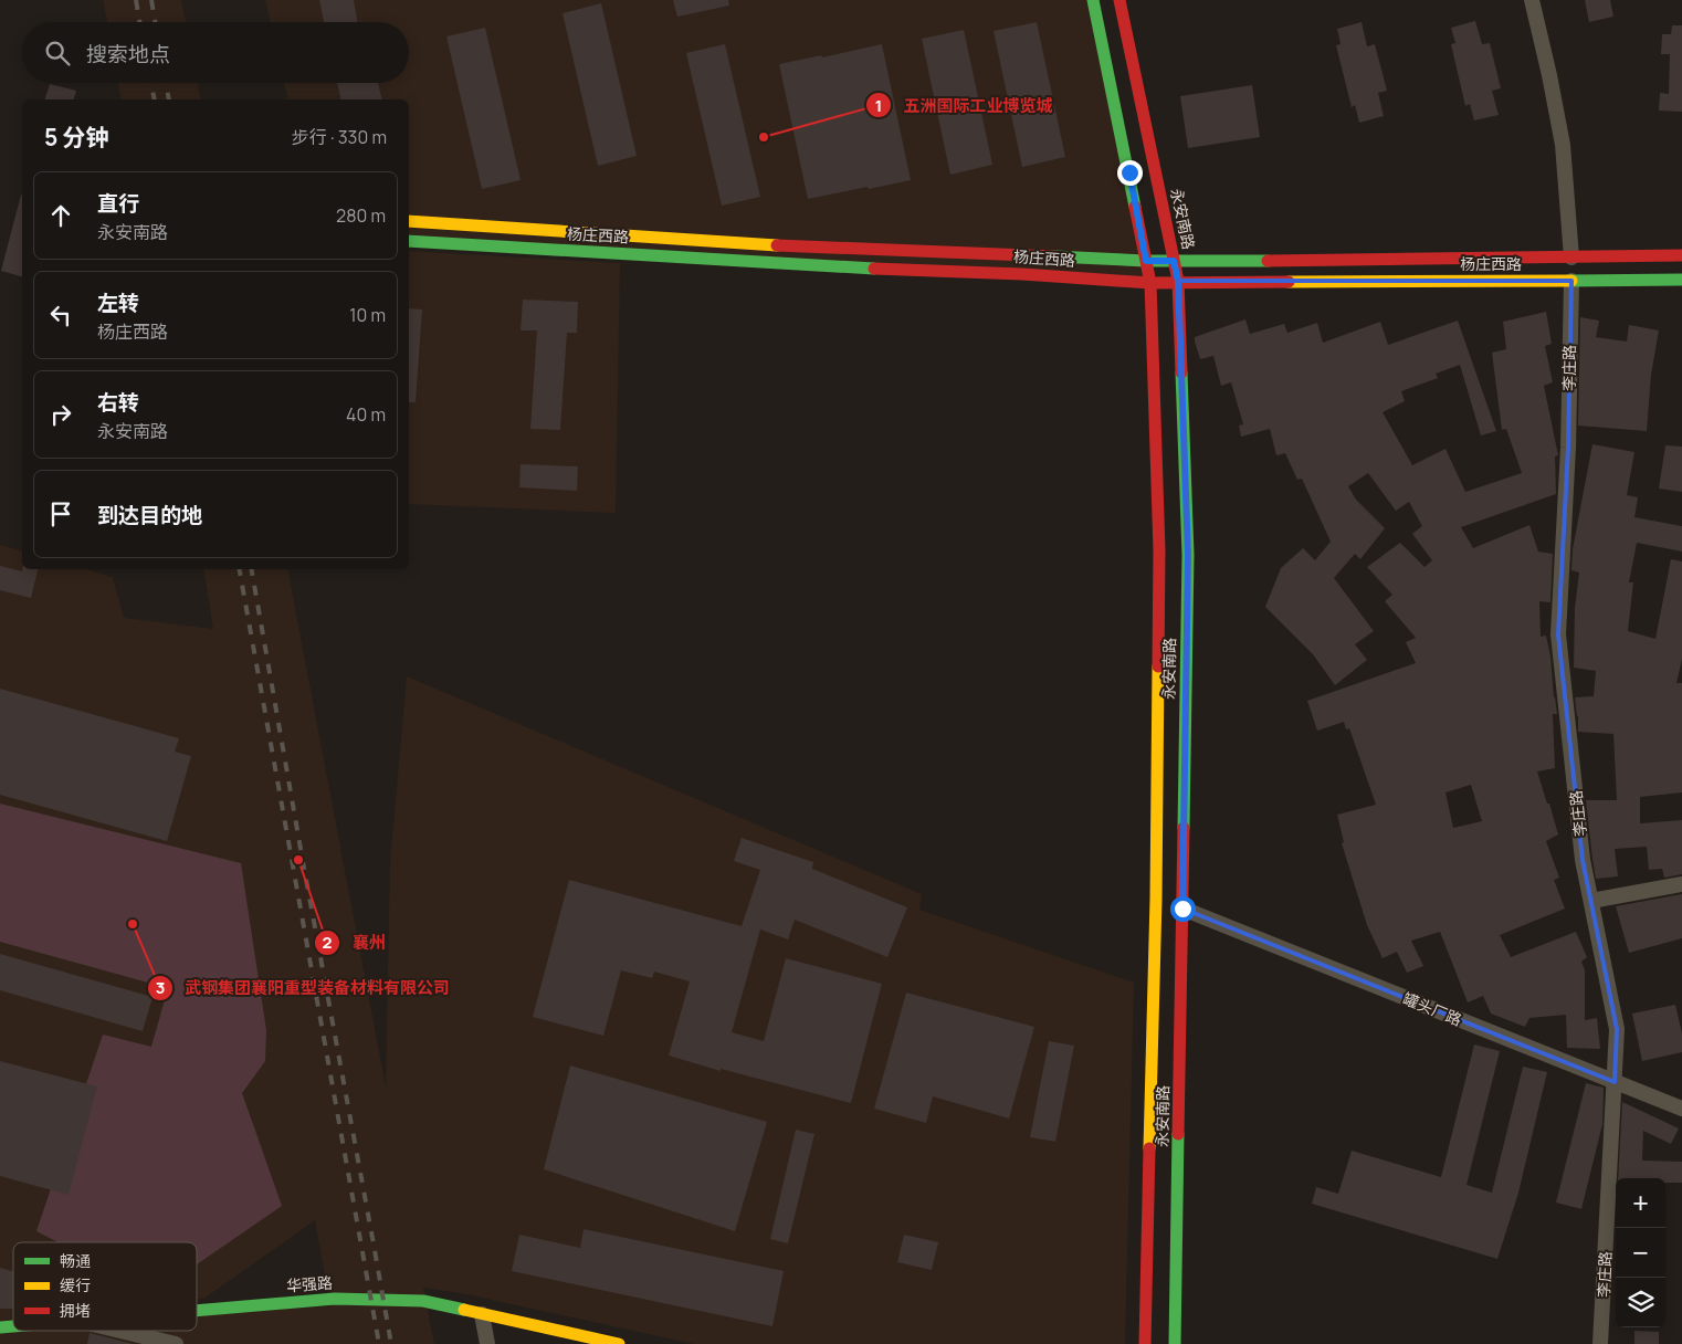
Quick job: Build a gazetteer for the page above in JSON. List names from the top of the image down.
{
  "streets": {
    "street": [
      "永安南路",
      "杨庄西路",
      "李庄路",
      "罐头厂路",
      "华强路"
    ]
  },
  "crossings": [
    ["永安南路", "杨庄西路"],
    ["永安南路", "罐头厂路"],
    ["杨庄西路", "李庄路"],
    ["李庄路", "罐头厂路"]
  ],
  "places": ["五洲国际工业博览城", "襄州", "武钢集团襄阳重型装备材料有限公司"],
  "legend": ["畅通", "缓行", "拥堵"],
  "page": {
    "search": "搜索地点",
    "heading": ["5 分钟", "步行 · 330 m"],
    "list": [
      ["直行", "永安南路", "280 m"],
      ["左转", "杨庄西路", "10 m"],
      ["右转", "永安南路", "40 m"],
      "到达目的地"
    ],
    "map_buttons": ["+", "−"]
  }
}
